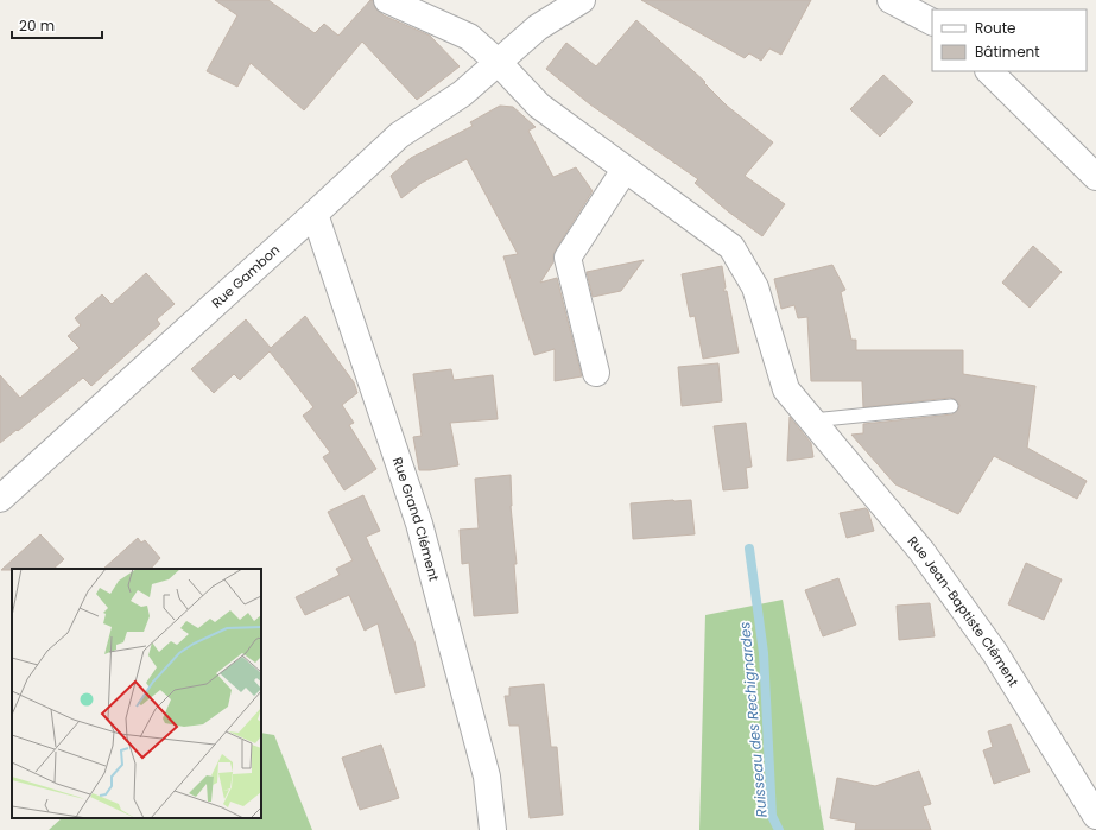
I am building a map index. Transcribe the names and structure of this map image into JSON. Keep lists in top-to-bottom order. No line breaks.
{"streets":{"street":["Rue Gambon","Rue Grand Clément","Rue Jean-Baptiste Clément"]},"crossings":[["Rue Gambon","Rue Grand Clément"],["Rue Gambon","Rue Jean-Baptiste Clément"]],"water":["Ruisseau des Rechignardes"],"legend":["Route","Bâtiment"],"scale_bar":"20 m"}
